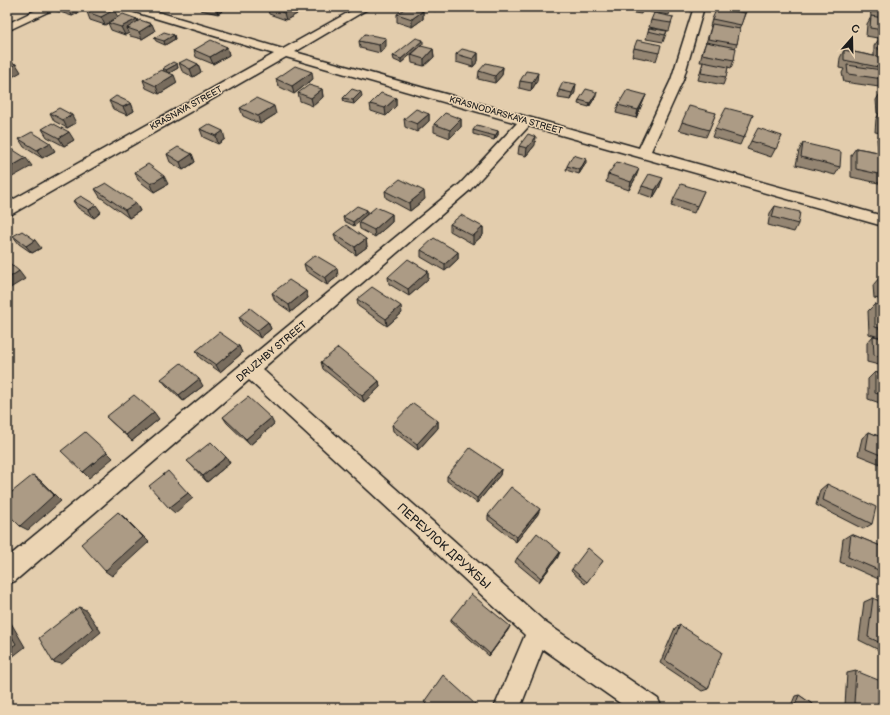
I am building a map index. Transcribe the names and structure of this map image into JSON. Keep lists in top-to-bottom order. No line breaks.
{"streets":{"street":["KRASNAYA STREET","KRASNODARSKAYA STREET","DRUZHBY STREET","ПЕРЕУЛОК ДРУЖБЫ"]},"crossings":[["KRASNAYA STREET","KRASNODARSKAYA STREET"],["KRASNODARSKAYA STREET","DRUZHBY STREET"],["DRUZHBY STREET","ПЕРЕУЛОК ДРУЖБЫ"]],"north":"top"}
